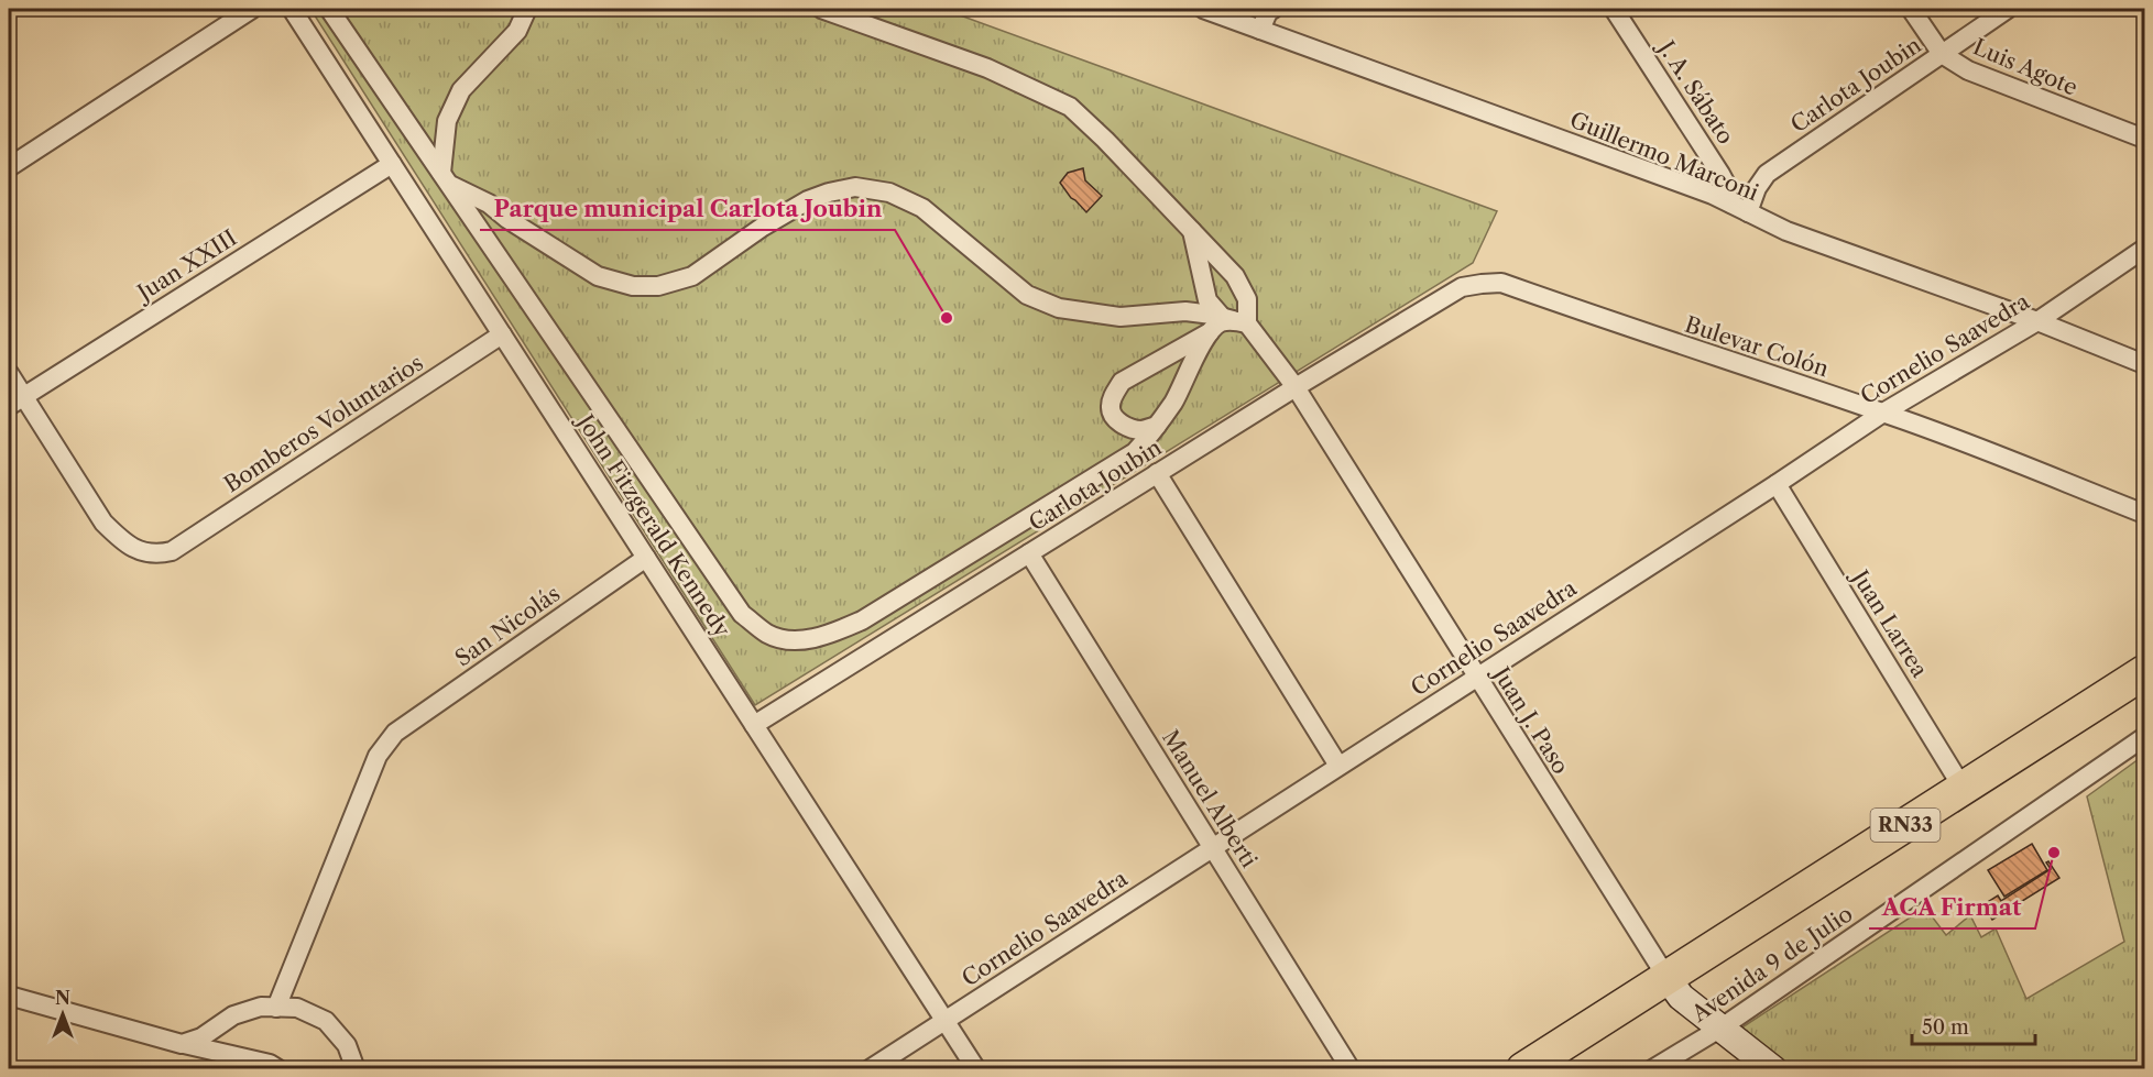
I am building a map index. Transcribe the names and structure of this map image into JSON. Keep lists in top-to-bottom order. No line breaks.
{"streets":{"highway":["RN33"],"street":["Luis Agote","Carlota Joubin","J. A. Sábato","Guillermo Marconi","Juan XXIII","Bulevar Colón","Cornelio Saavedra","Bomberos Voluntarios","John Fitzgerald Kennedy","Juan Larrea","San Nicolás","Juan J. Paso","Manuel Alberti","Avenida 9 de Julio"]},"crossings":[["Luis Agote","Carlota Joubin"],["Carlota Joubin","J. A. Sábato"],["Carlota Joubin","Guillermo Marconi"],["Carlota Joubin","Bulevar Colón"],["Carlota Joubin","John Fitzgerald Kennedy"],["Carlota Joubin","Juan J. Paso"],["Carlota Joubin","Manuel Alberti"],["J. A. Sábato","Guillermo Marconi"],["Guillermo Marconi","Cornelio Saavedra"],["Juan XXIII","Bomberos Voluntarios"],["Juan XXIII","John Fitzgerald Kennedy"],["Bulevar Colón","Cornelio Saavedra"],["Cornelio Saavedra","John Fitzgerald Kennedy"],["Cornelio Saavedra","Juan Larrea"],["Cornelio Saavedra","Juan J. Paso"],["Cornelio Saavedra","Manuel Alberti"],["Bomberos Voluntarios","John Fitzgerald Kennedy"],["John Fitzgerald Kennedy","San Nicolás"],["Juan Larrea","RN33"],["Juan J. Paso","RN33"]],"places":["Parque municipal Carlota Joubin","ACA Firmat"],"scale_bar":"50 m","north":"top"}
